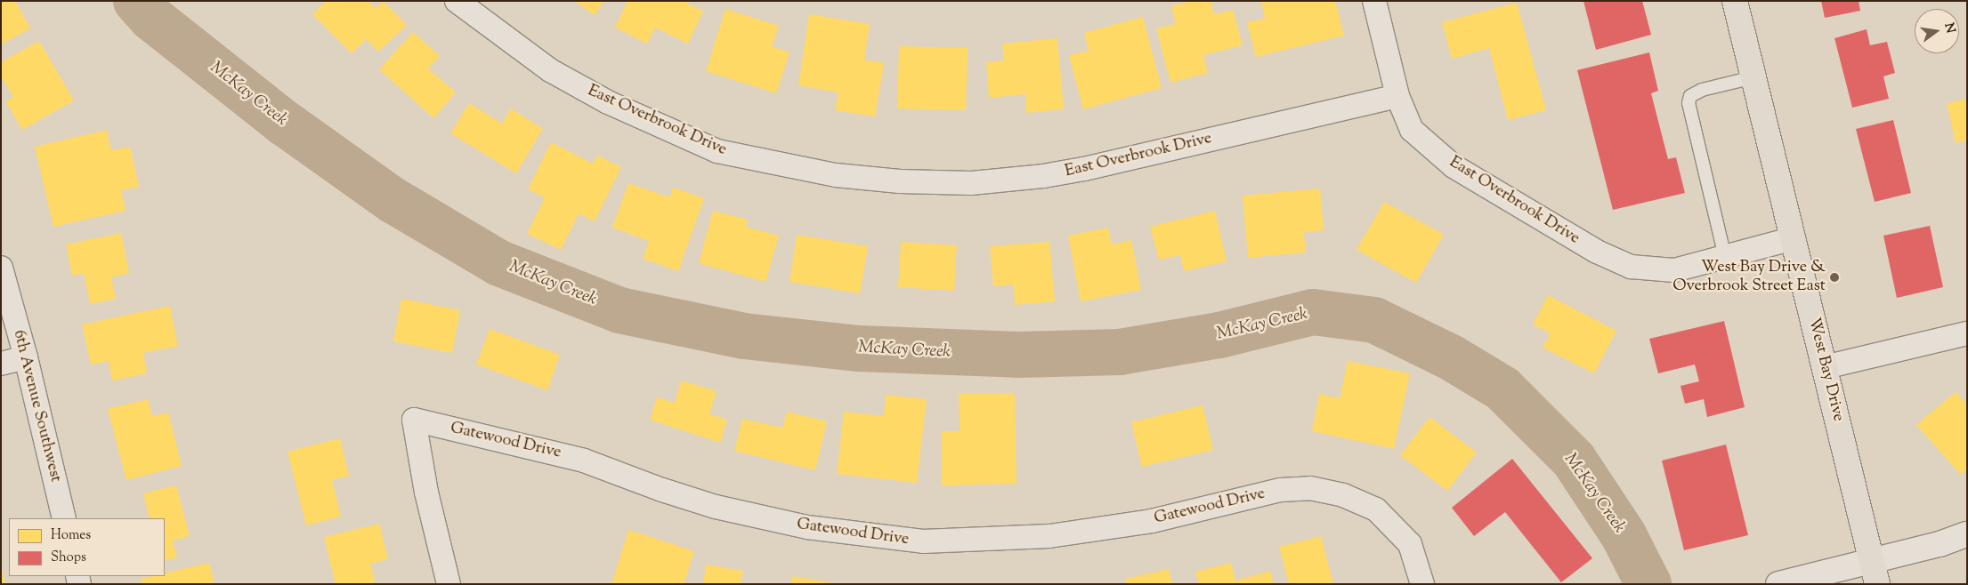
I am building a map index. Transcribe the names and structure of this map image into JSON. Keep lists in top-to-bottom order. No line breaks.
{"streets":{"main road":["West Bay Drive"],"street":["East Overbrook Drive","6th Avenue Southwest","Gatewood Drive"]},"crossings":[["East Overbrook Drive","West Bay Drive"]],"water":["McKay Creek"],"places":["West Bay Drive & Overbrook Street East"],"legend":["Homes","Shops"],"north":"right"}
